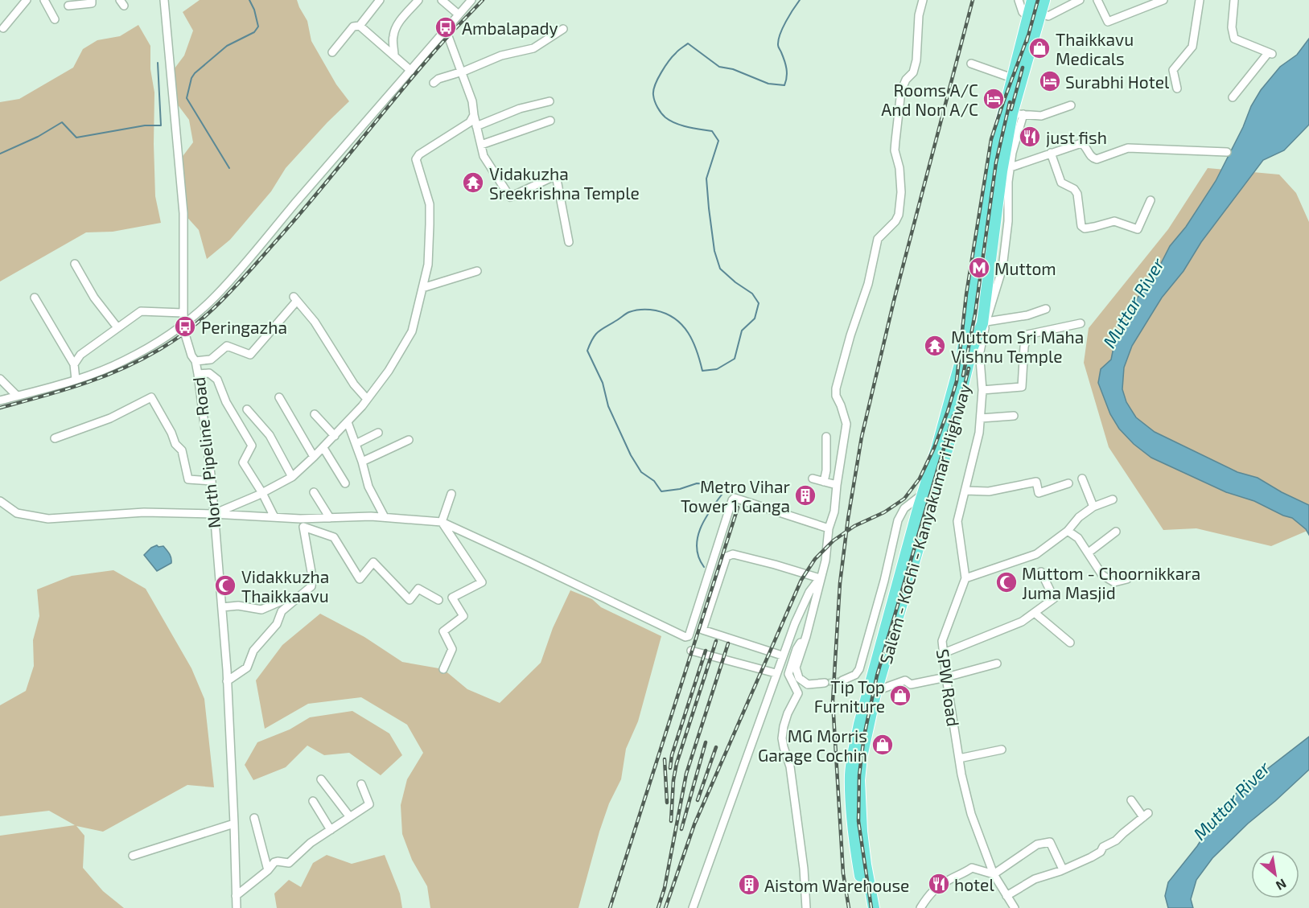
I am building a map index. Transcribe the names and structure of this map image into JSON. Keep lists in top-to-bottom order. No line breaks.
{"streets":{"highway":["Salem - Kochi - Kanyakumari Highway"],"street":["North Pipeline Road","SPW Road"]},"crossings":[["Salem - Kochi - Kanyakumari Highway","SPW Road"]],"water":["Muttar River"],"places":{"bus stop":["Ambalapady","Peringazha"],"shop":["Thaikkavu Medicals","Tip Top Furniture","MG Morris Garage Cochin"],"hotel":["Surabhi Hotel","Rooms A/C And Non A/C"],"restaurant":["just fish","hotel"],"temple":["Vidakuzha Sreekrishna Temple","Muttom Sri Maha Vishnu Temple"],"metro station":["Muttom"],"building":["Metro Vihar Tower 1 Ganga","Aistom Warehouse"],"mosque":["Muttom - Choornikkara Juma Masjid","Vidakkuzha Thaikkaavu"]},"north":"bottom right"}
